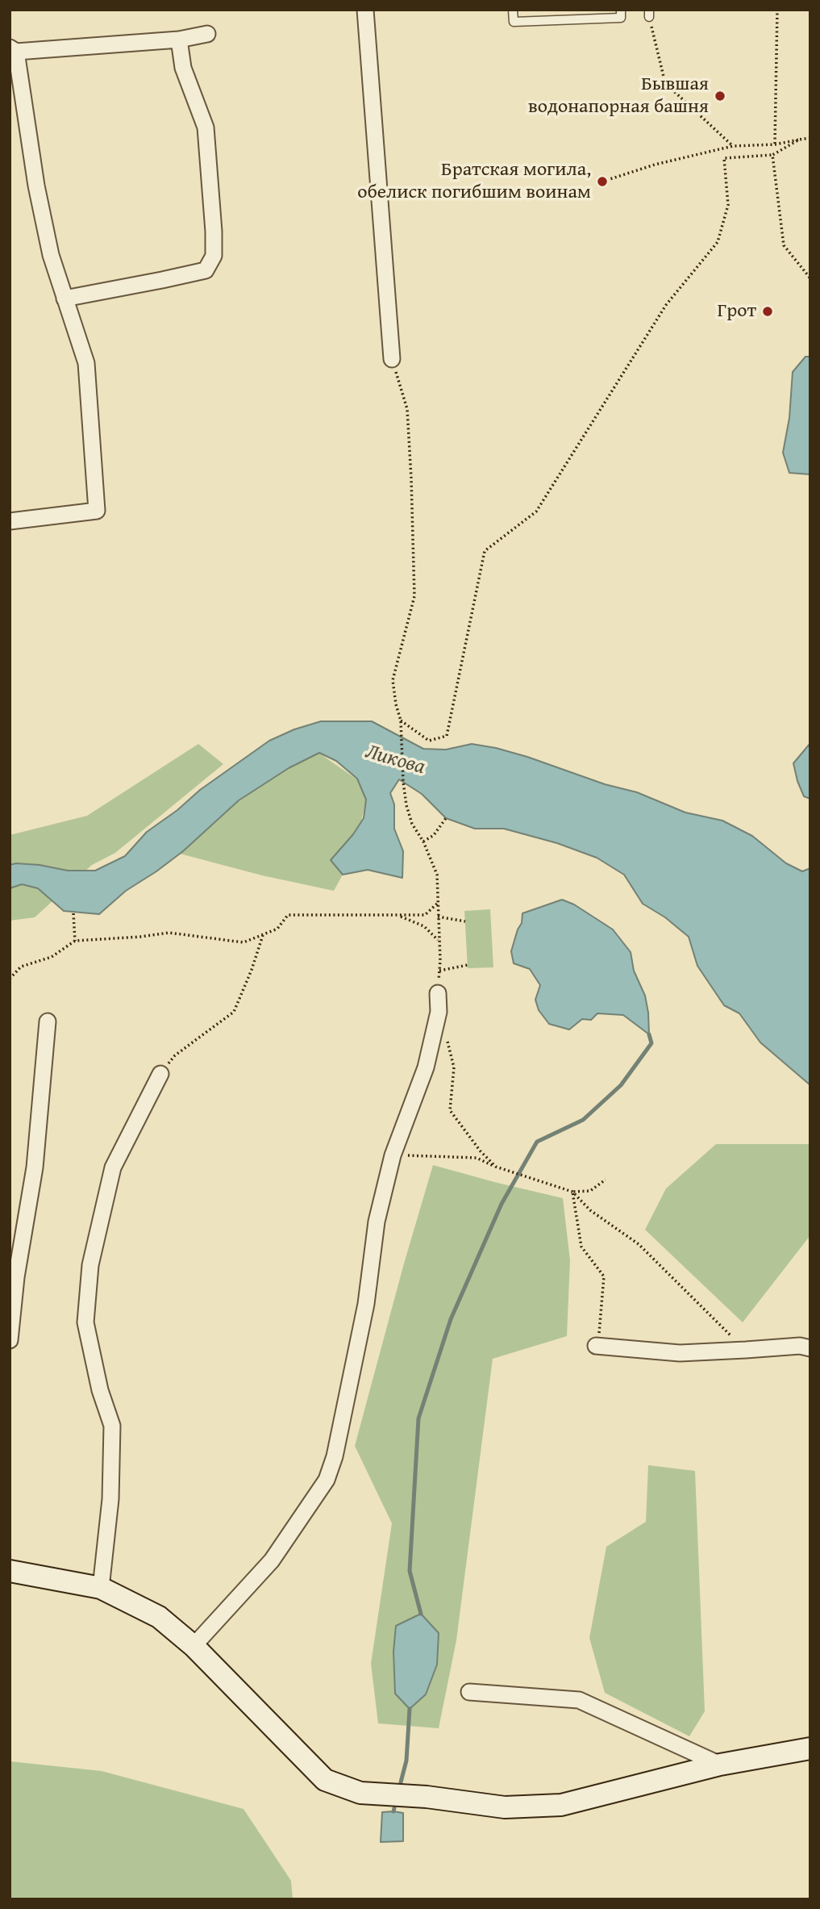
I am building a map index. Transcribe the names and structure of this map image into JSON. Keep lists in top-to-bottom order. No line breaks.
{"water":["Ликова"],"places":["Бывшая водонапорная башня","Братская могила, обелиск погибшим воинам","Грот"]}
